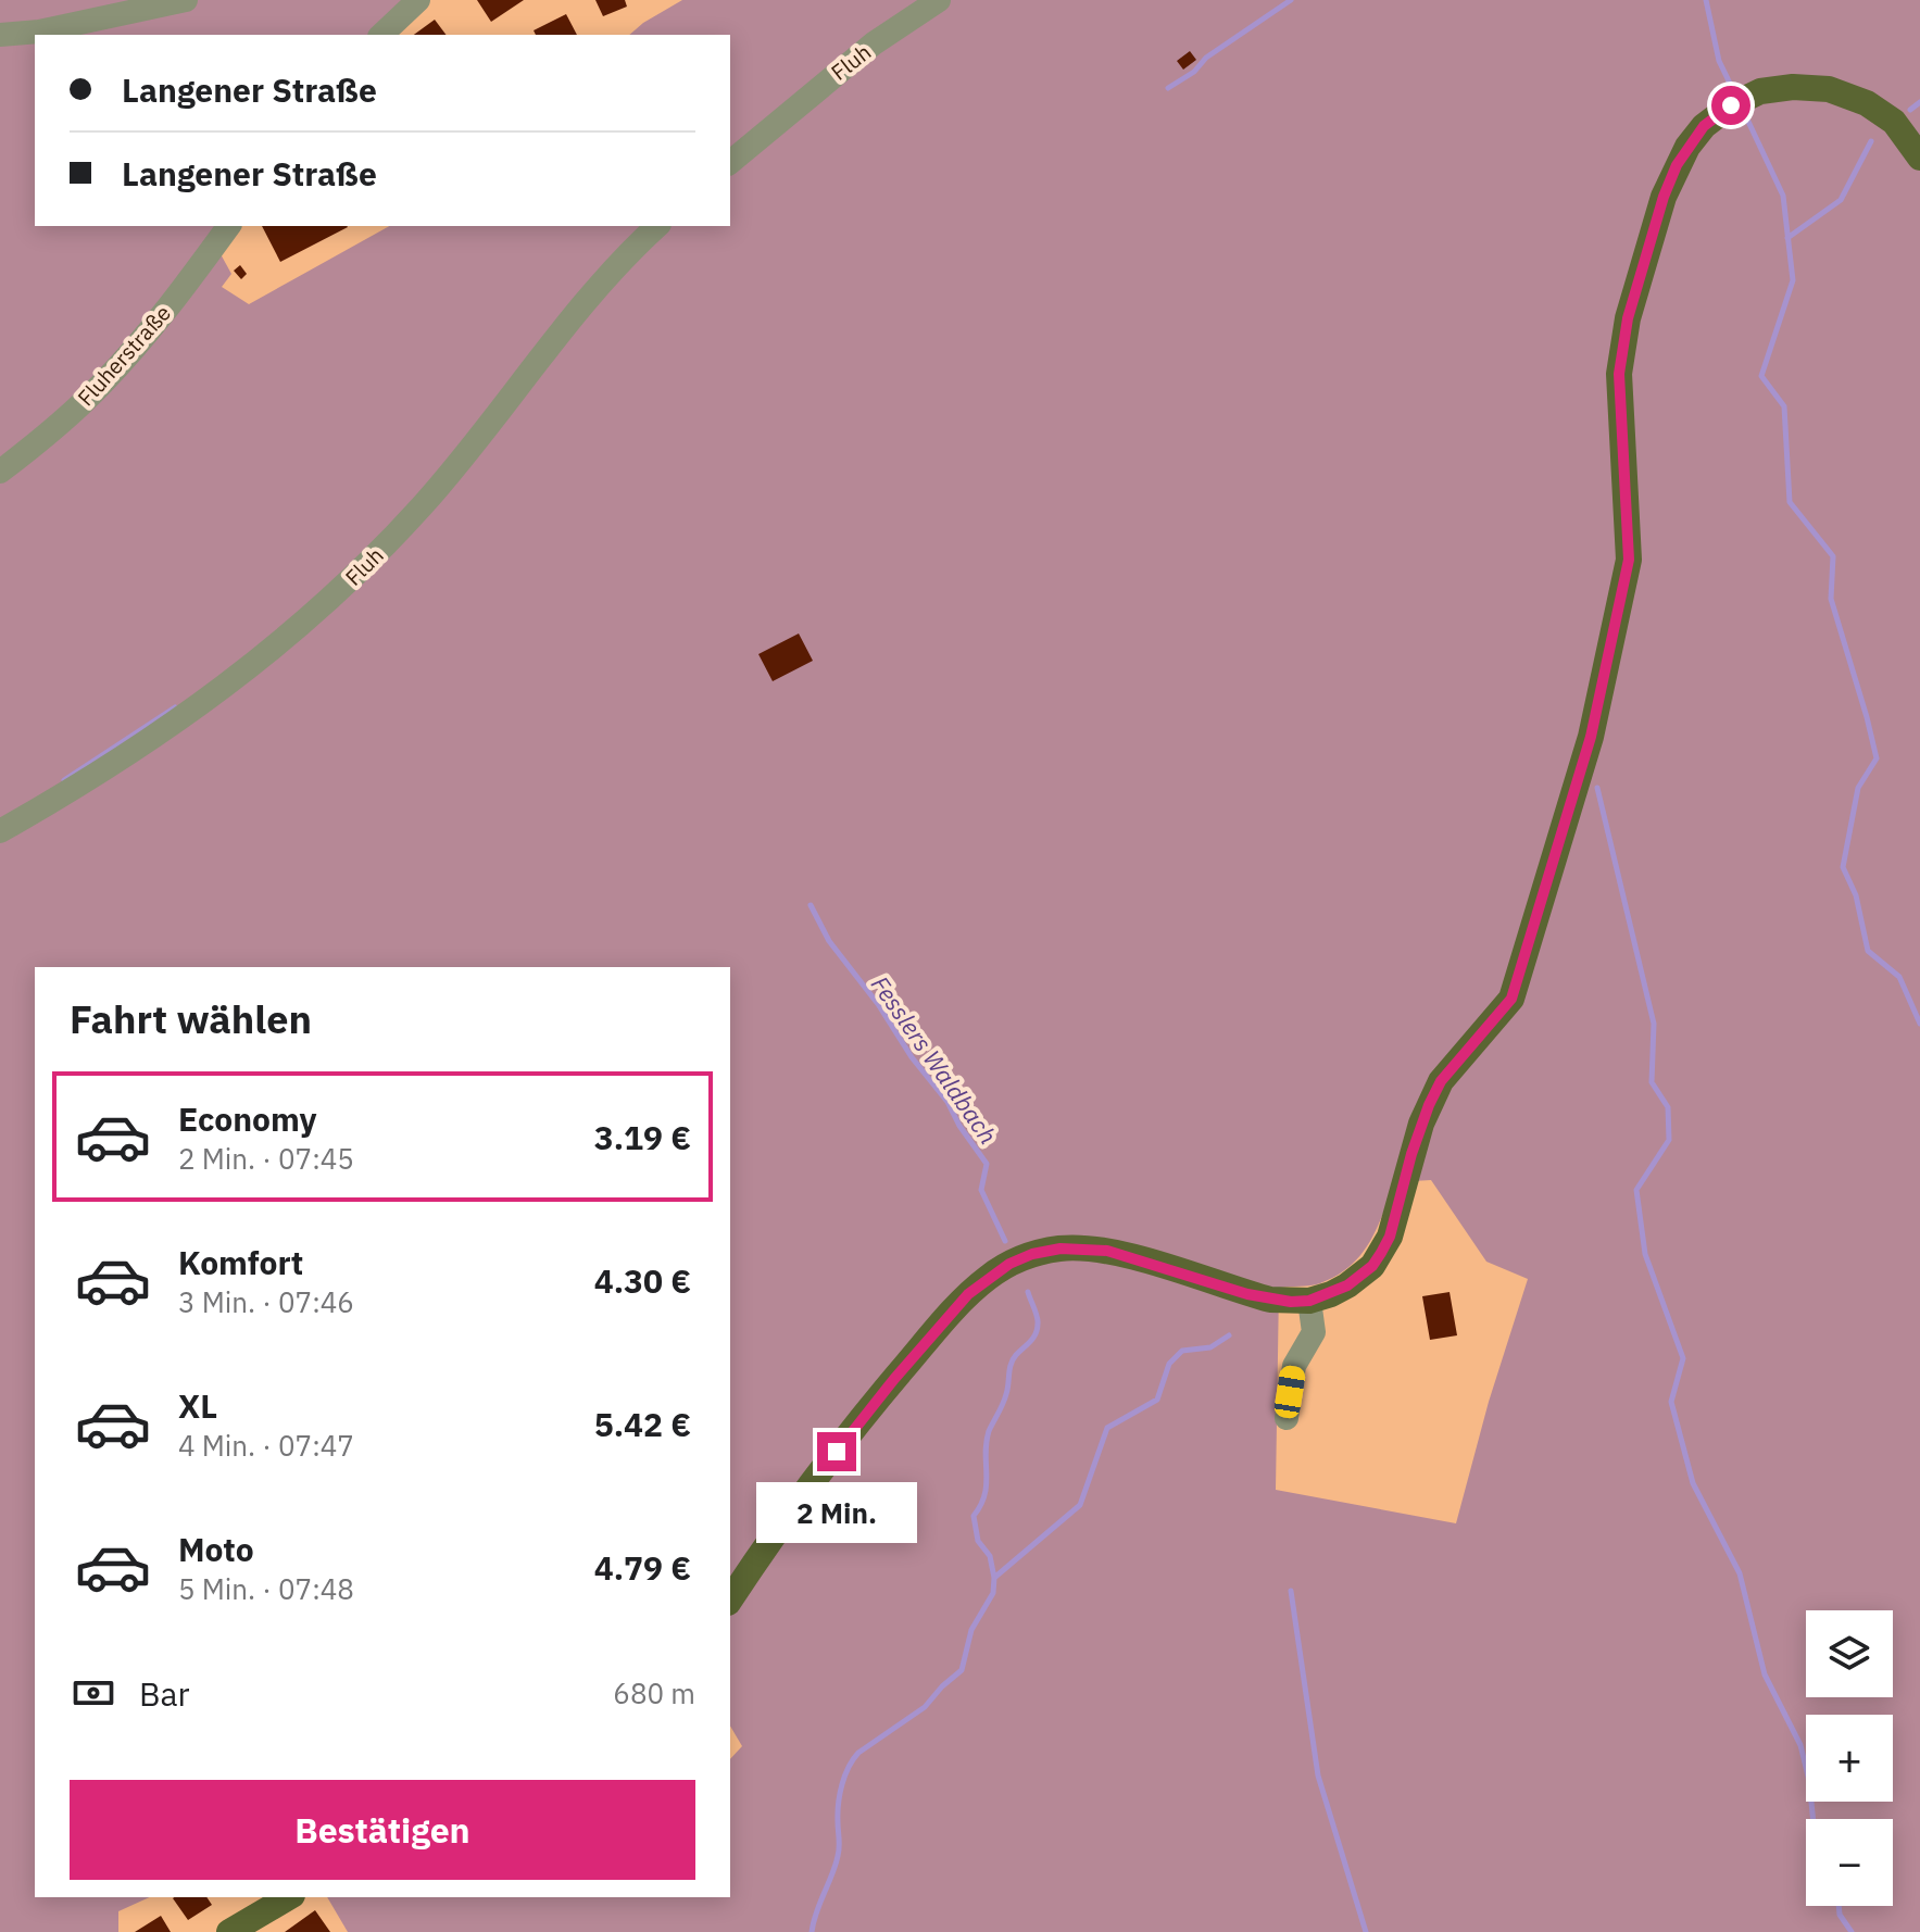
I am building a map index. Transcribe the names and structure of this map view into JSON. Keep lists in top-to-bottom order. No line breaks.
{"streets":{"street":["Fluh","Fluherstraße"]},"water":["Fesslers Waldbach"],"page":{"banner":["Langener Straße","Langener Straße"],"heading":"Fahrt wählen","list":[{"name":"Economy","note":"2 Min. · 07:45","value":"3.19 €"},{"name":"Komfort","note":"3 Min. · 07:46","value":"4.30 €"},{"name":"XL","note":"4 Min. · 07:47","value":"5.42 €"},{"name":"Moto","note":"5 Min. · 07:48","value":"4.79 €"}],"bubble":"2 Min.","map_buttons":["+","−"],"pay":["Bar","680 m"],"buttons":"Bestätigen"}}
